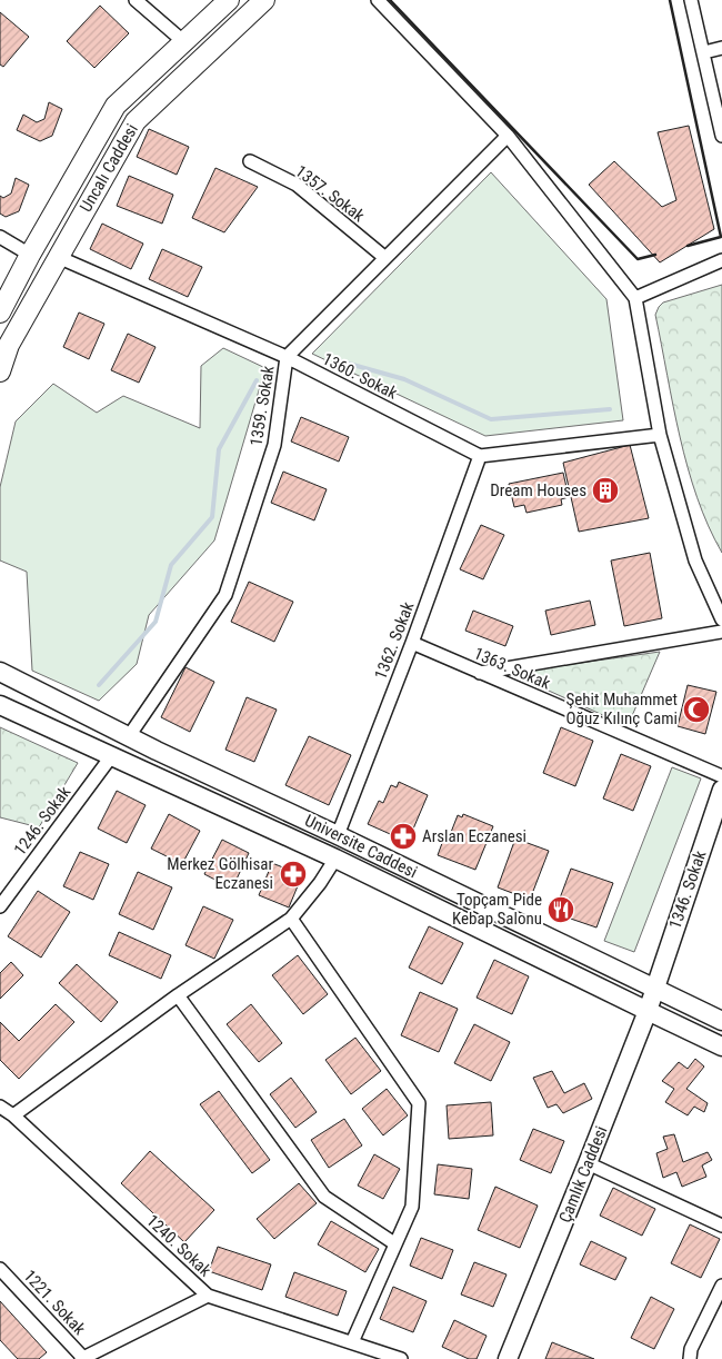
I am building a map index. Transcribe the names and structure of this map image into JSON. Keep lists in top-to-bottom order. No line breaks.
{"streets":{"main road":["Uncalı Caddesi"],"street":["1357. Sokak","1360. Sokak","1359. Sokak","1362. Sokak","1363. Sokak","1246. Sokak","Universite Caddesi","1346. Sokak","Çamlık Caddesi","1240. Sokak","1221. Sokak"]},"crossings":[["Uncalı Caddesi","1360. Sokak"],["1357. Sokak","1359. Sokak"],["1360. Sokak","1359. Sokak"],["1360. Sokak","1362. Sokak"],["1359. Sokak","Universite Caddesi"],["1362. Sokak","1363. Sokak"],["1362. Sokak","Universite Caddesi"],["1246. Sokak","Universite Caddesi"],["Universite Caddesi","1346. Sokak"],["Universite Caddesi","Çamlık Caddesi"],["1346. Sokak","Çamlık Caddesi"]],"places":{"building":["Dream Houses"],"mosque":["Şehit Muhammet Oğuz Kılınç Cami"],"pharmacy":["Arslan Eczanesi","Merkez Gölhisar Eczanesi"],"restaurant":["Topçam Pide Kebap Salonu"]}}
